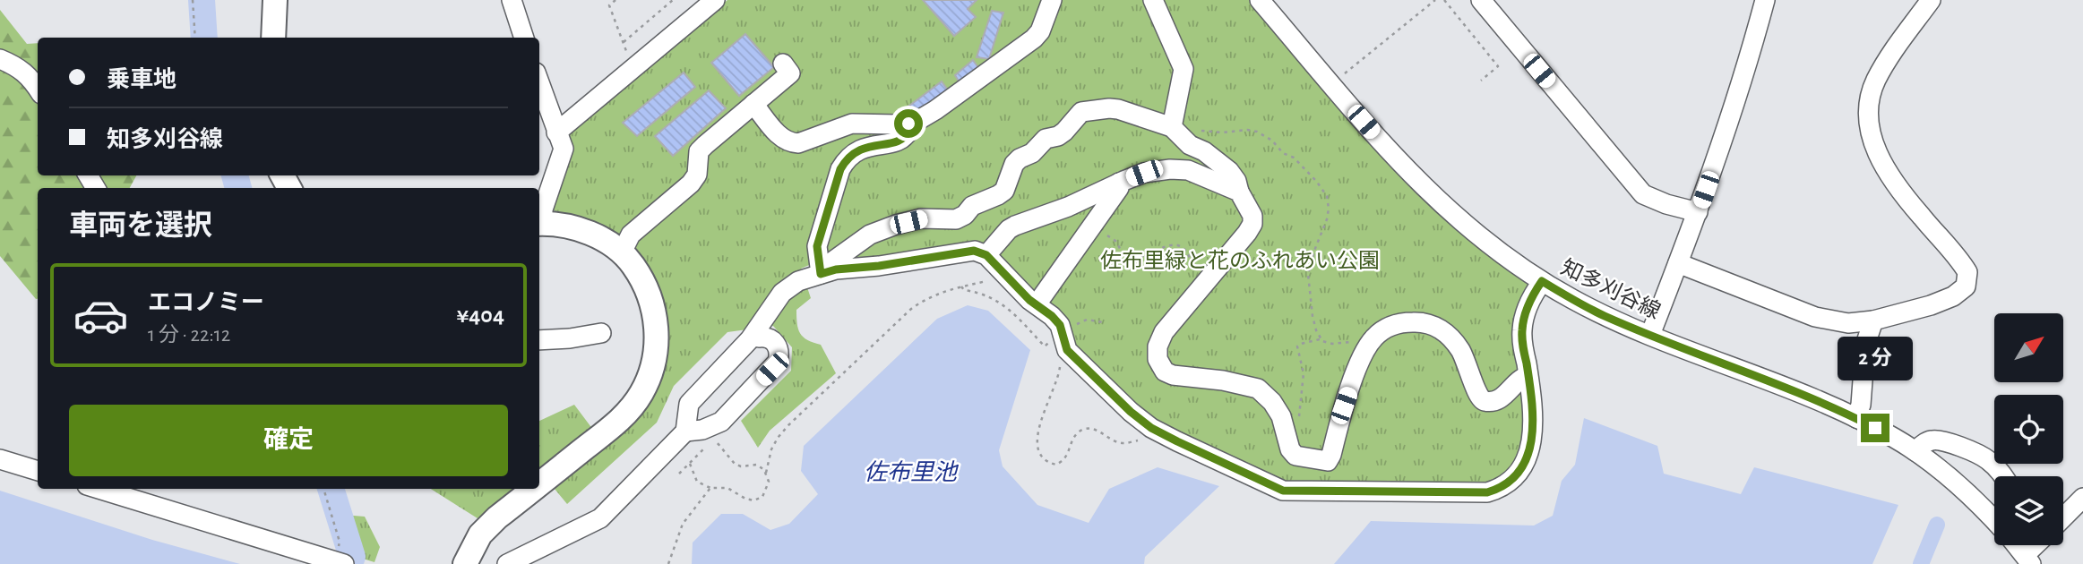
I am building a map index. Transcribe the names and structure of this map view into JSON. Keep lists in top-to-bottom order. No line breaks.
{"streets":{"street":["知多刈谷線"]},"water":["佐布里池"],"parks":["佐布里緑と花のふれあい公園"],"north":"top right","page":{"banner":["乗車地","知多刈谷線"],"heading":"車両を選択","list":[{"name":"エコノミー","note":"1 分 · 22:12","value":"¥404"}],"bubble":"2 分","buttons":"確定"}}
